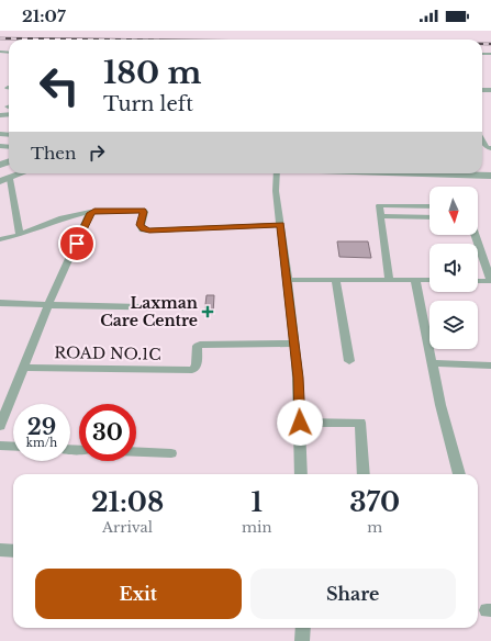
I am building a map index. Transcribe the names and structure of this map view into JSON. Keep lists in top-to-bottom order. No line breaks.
{"streets":{"street":["ROAD NO.1C"]},"places":{"health":["Laxman Care Centre"]},"north":"bottom","page":{"status":"21:07","turn":["180 m","Turn left"],"then":"Then","speed":"29 km/h","limit":"30","eta":["21:08","Arrival","1","min","370","m"],"buttons":["Exit","Share"]}}
